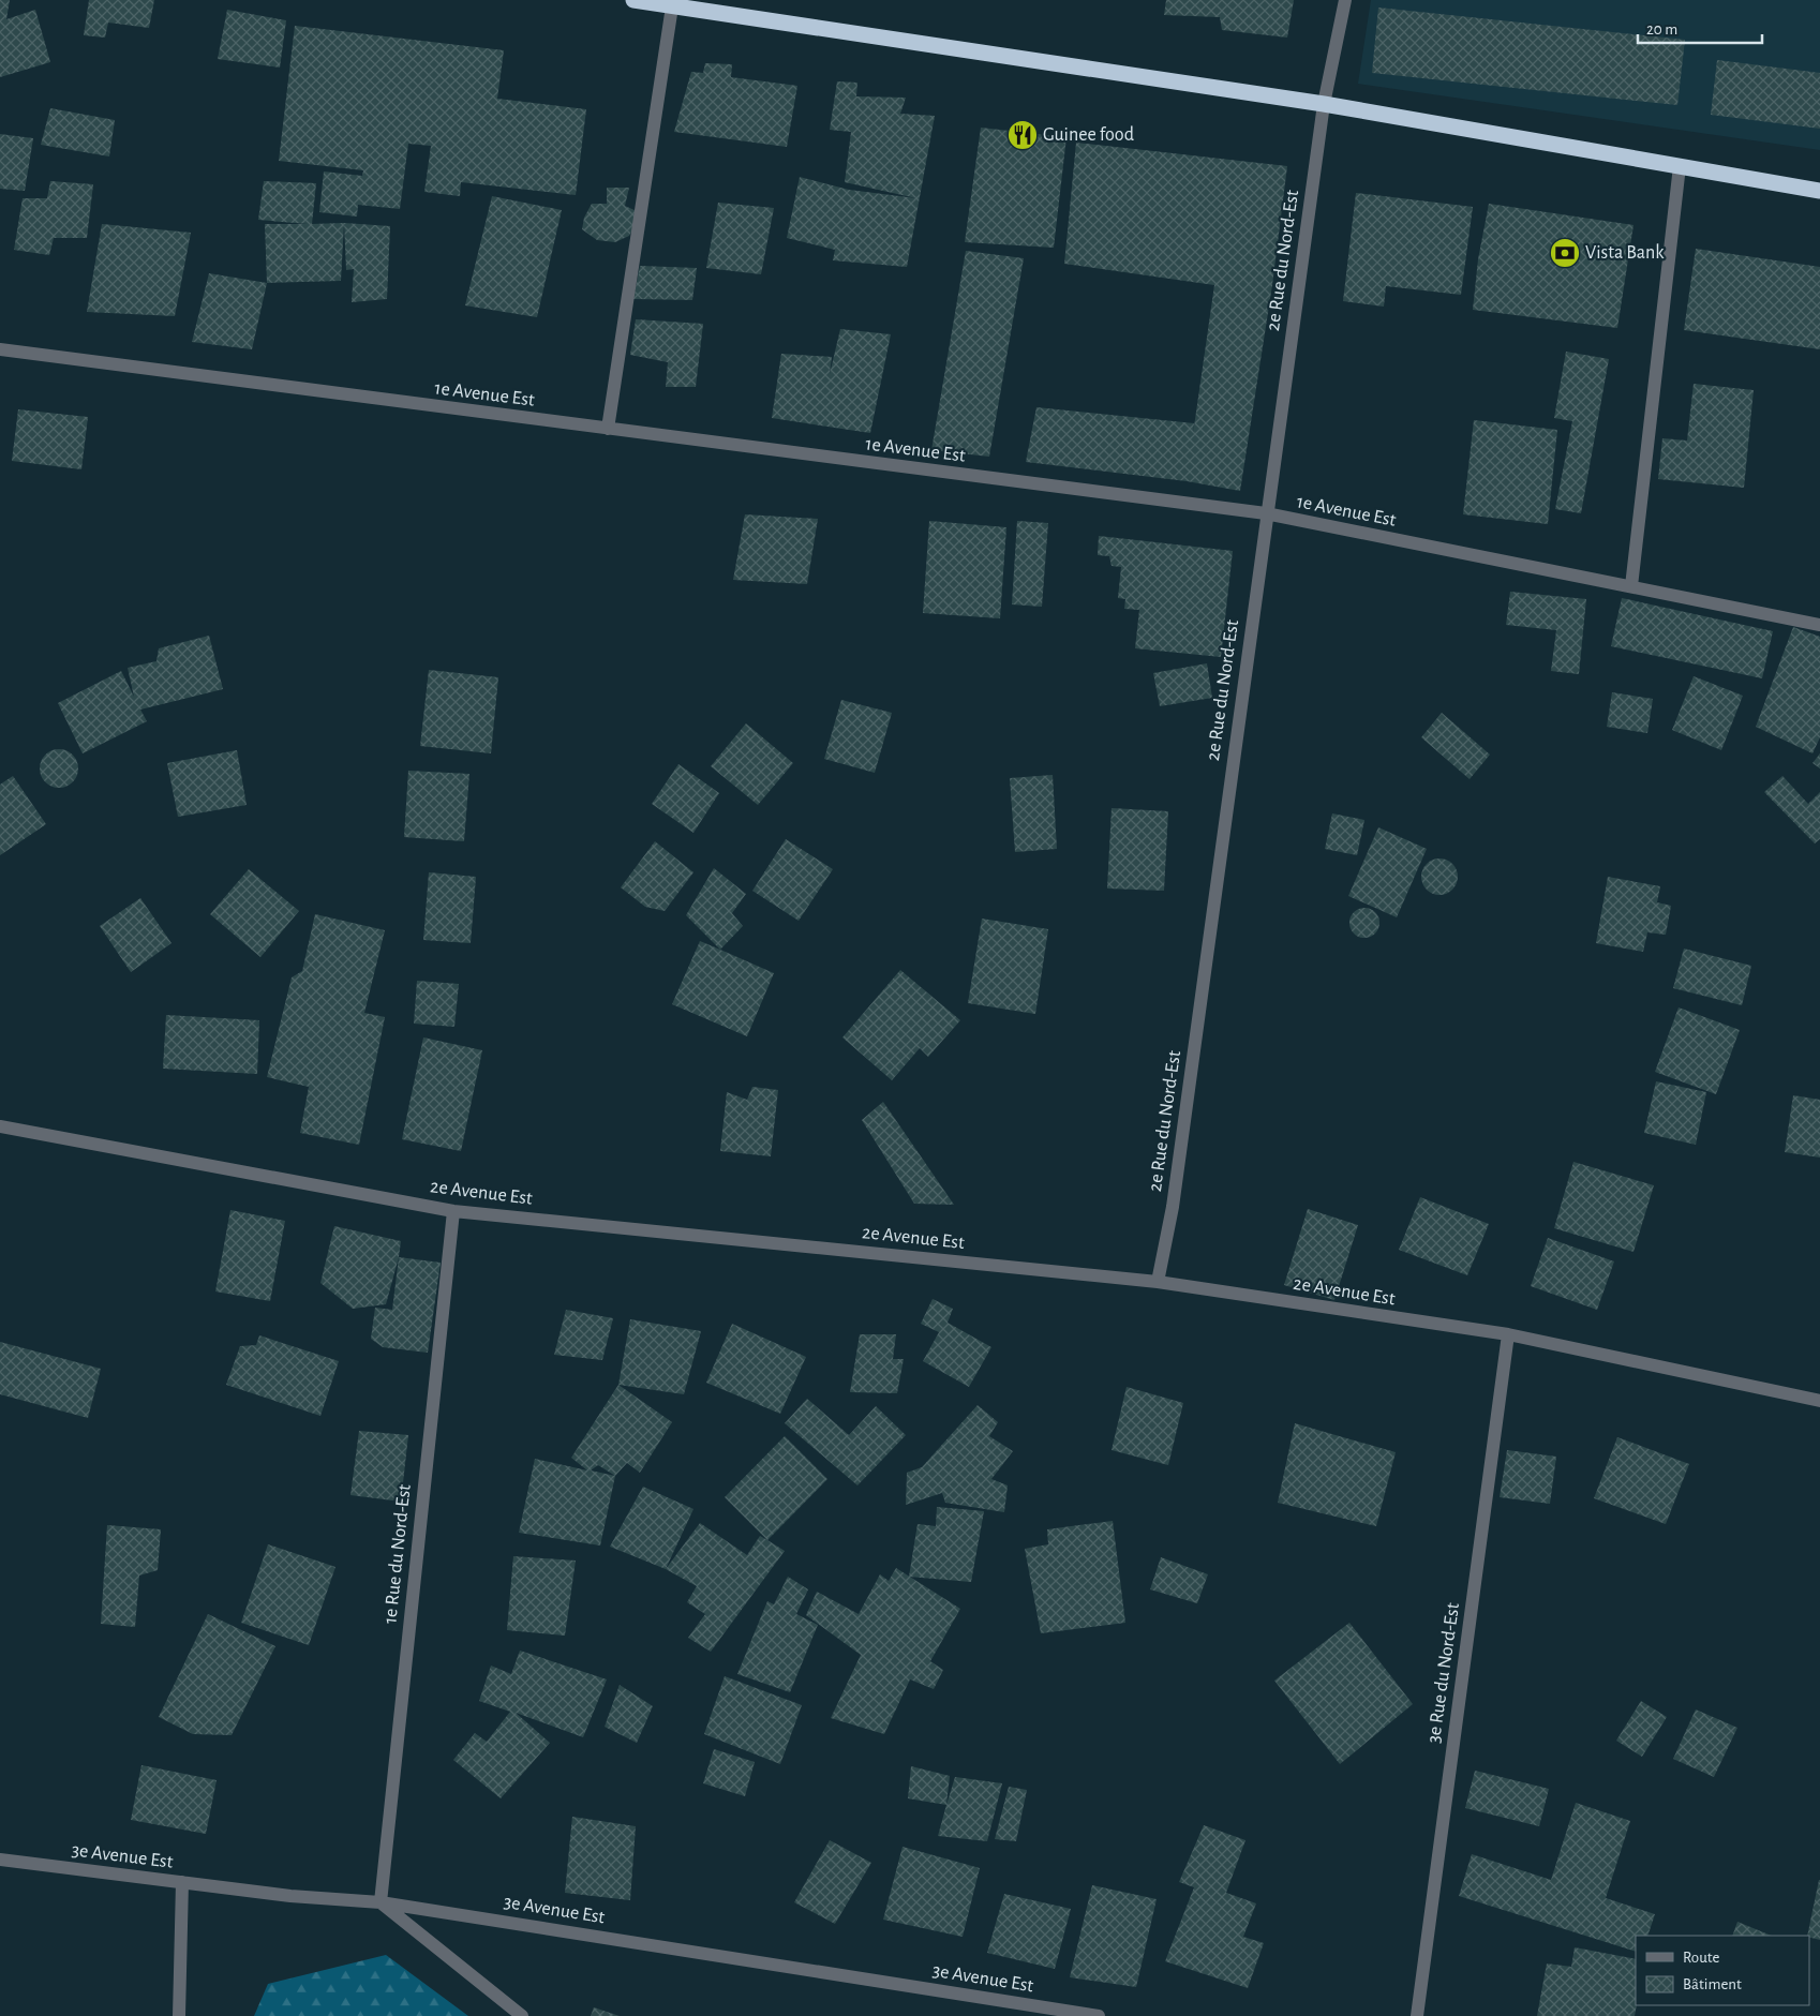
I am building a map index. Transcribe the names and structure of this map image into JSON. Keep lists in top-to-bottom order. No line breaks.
{"streets":{"street":["2e Rue du Nord-Est","1e Avenue Est","2e Avenue Est","1e Rue du Nord-Est","3e Rue du Nord-Est","3e Avenue Est"]},"crossings":[["2e Rue du Nord-Est","1e Avenue Est"],["2e Rue du Nord-Est","2e Avenue Est"],["2e Avenue Est","1e Rue du Nord-Est"],["2e Avenue Est","3e Rue du Nord-Est"],["1e Rue du Nord-Est","3e Avenue Est"]],"places":{"restaurant":["Guinee food"],"bank":["Vista Bank"]},"legend":["Route","Bâtiment"],"scale_bar":"20 m"}
